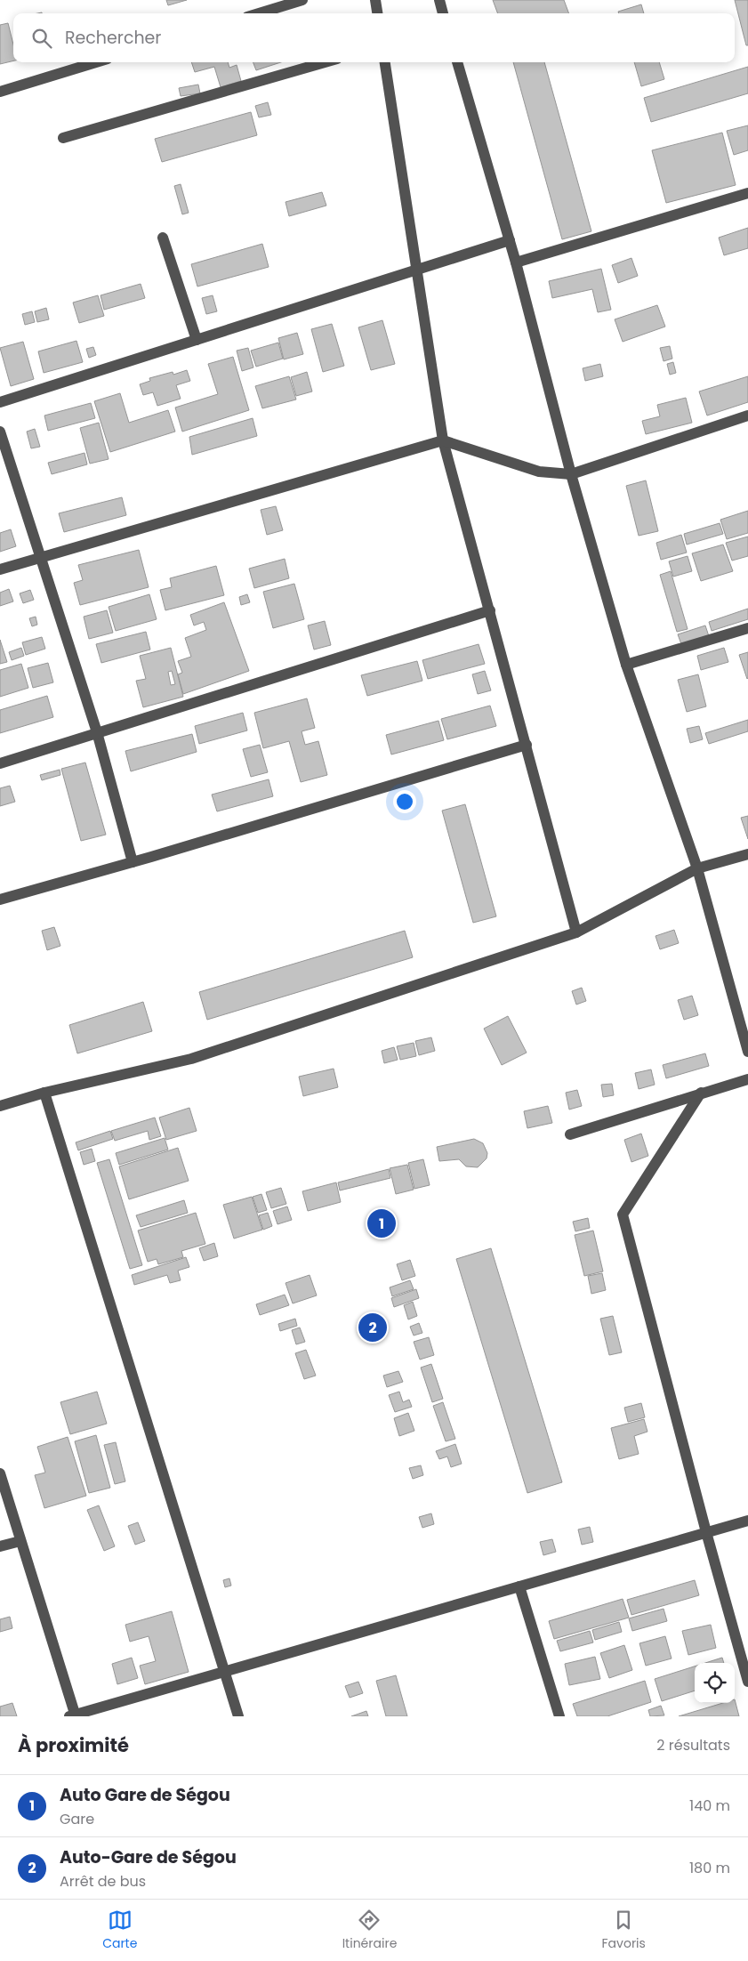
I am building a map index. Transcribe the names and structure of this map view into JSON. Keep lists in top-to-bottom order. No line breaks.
{"page":{"search":"Rechercher","pins":["1","2"],"heading":["À proximité","2 résultats"],"list":[{"mark":"1","name":"Auto Gare de Ségou","note":"Gare","value":"140 m"},{"mark":"2","name":"Auto-Gare de Ségou","note":"Arrêt de bus","value":"180 m"}],"nav":["Carte","Itinéraire","Favoris"]}}
